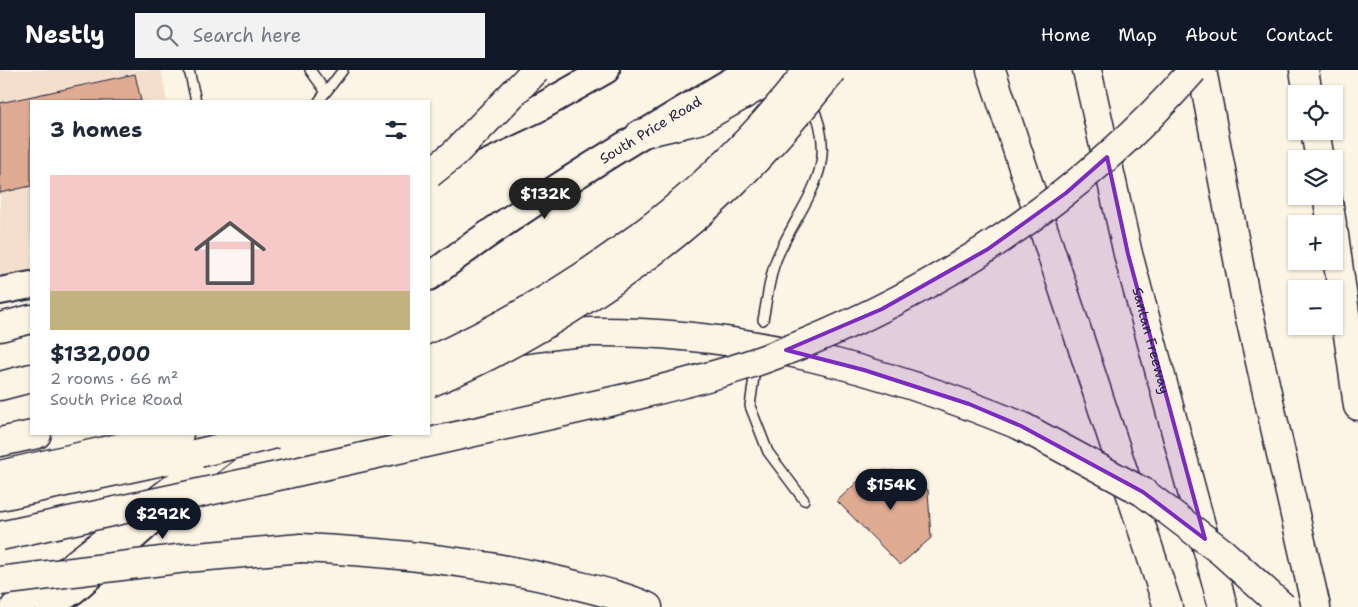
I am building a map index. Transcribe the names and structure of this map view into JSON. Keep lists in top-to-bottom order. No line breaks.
{"streets":{"highway":["Santan Freeway"],"main road":["South Price Road"]},"page":{"header":"Nestly","search":"Search here","nav":["Home","Map","About","Contact"],"map_buttons":["+","−"],"heading":"3 homes","list":[{"name":"$132,000","note":"2 rooms · 66 m² · South Price Road"}],"price":["$132K","$154K","$292K"]}}
